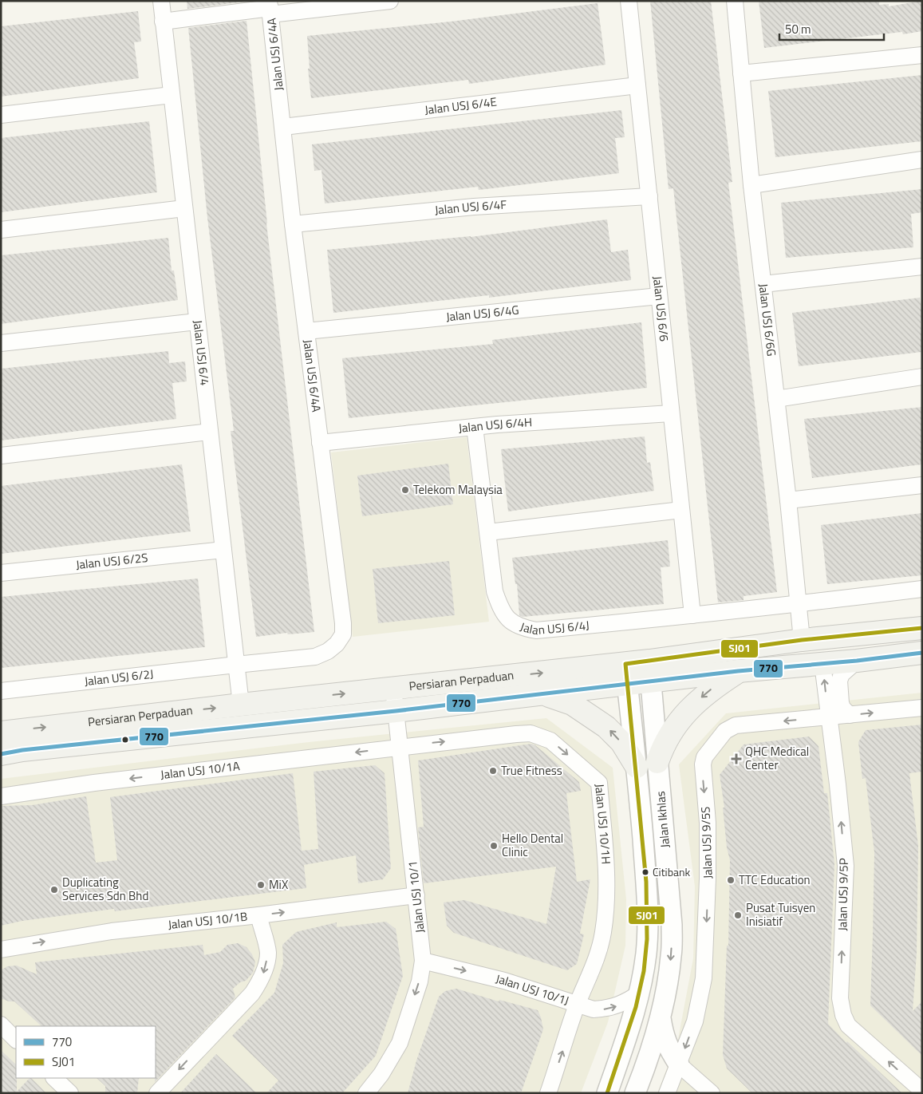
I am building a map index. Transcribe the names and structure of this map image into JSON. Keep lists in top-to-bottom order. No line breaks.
{"streets":{"main road":["Persiaran Perpaduan"],"street":["Jalan USJ 6/4A","Jalan USJ 6/4E","Jalan USJ 6/4F","Jalan USJ 6/6","Jalan USJ 6/4G","Jalan USJ 6/6G","Jalan USJ 6/4","Jalan USJ 6/4H","Jalan USJ 6/2S","Jalan USJ 6/4J","Jalan USJ 6/2J","Jalan USJ 10/1A","Jalan Ikhlas","Jalan USJ 10/1H","Jalan USJ 9/5S","Jalan USJ 9/5P","Jalan USJ 10/1","Jalan USJ 10/1B","Jalan USJ 10/1J"]},"crossings":[["Jalan USJ 6/4A","Jalan USJ 6/4E"],["Jalan USJ 6/4A","Jalan USJ 6/4F"],["Jalan USJ 6/4A","Jalan USJ 6/4G"],["Jalan USJ 6/4A","Jalan USJ 6/4"],["Jalan USJ 6/4A","Jalan USJ 6/4H"],["Jalan USJ 6/4A","Jalan USJ 6/2J"],["Jalan USJ 6/4E","Jalan USJ 6/6"],["Jalan USJ 6/4F","Jalan USJ 6/6"],["Jalan USJ 6/6","Jalan USJ 6/4G"],["Jalan USJ 6/6","Jalan USJ 6/4H"],["Jalan USJ 6/6","Jalan USJ 6/4J"],["Jalan USJ 6/6G","Jalan USJ 6/4J"],["Jalan USJ 6/6G","Persiaran Perpaduan"],["Jalan USJ 6/4","Jalan USJ 6/2S"],["Jalan USJ 6/4","Jalan USJ 6/2J"],["Jalan USJ 6/4","Persiaran Perpaduan"],["Jalan USJ 6/4H","Jalan USJ 6/4J"],["Persiaran Perpaduan","Jalan Ikhlas"],["Persiaran Perpaduan","Jalan USJ 9/5P"],["Persiaran Perpaduan","Jalan USJ 10/1"],["Jalan USJ 10/1A","Jalan USJ 10/1H"],["Jalan USJ 10/1A","Jalan USJ 10/1"],["Jalan Ikhlas","Jalan USJ 10/1J"],["Jalan USJ 10/1H","Jalan USJ 10/1"],["Jalan USJ 10/1H","Jalan USJ 10/1J"],["Jalan USJ 9/5S","Jalan USJ 9/5P"],["Jalan USJ 10/1","Jalan USJ 10/1B"],["Jalan USJ 10/1","Jalan USJ 10/1J"]],"one_way":["Jalan USJ 10/1A","Jalan USJ 9/5P","Jalan USJ 10/1B","Jalan USJ 10/1J"],"places":{"other":["Telekom Malaysia","True Fitness","Hello Dental Clinic","Citibank","TTC Education","MiX","Duplicating Services Sdn Bhd","Pusat Tuisyen Inisiatif"],"health":["QHC Medical Center"]},"lines":["transit line SJ01","transit line 770"],"legend":["770","SJ01"],"scale_bar":"50 m"}
